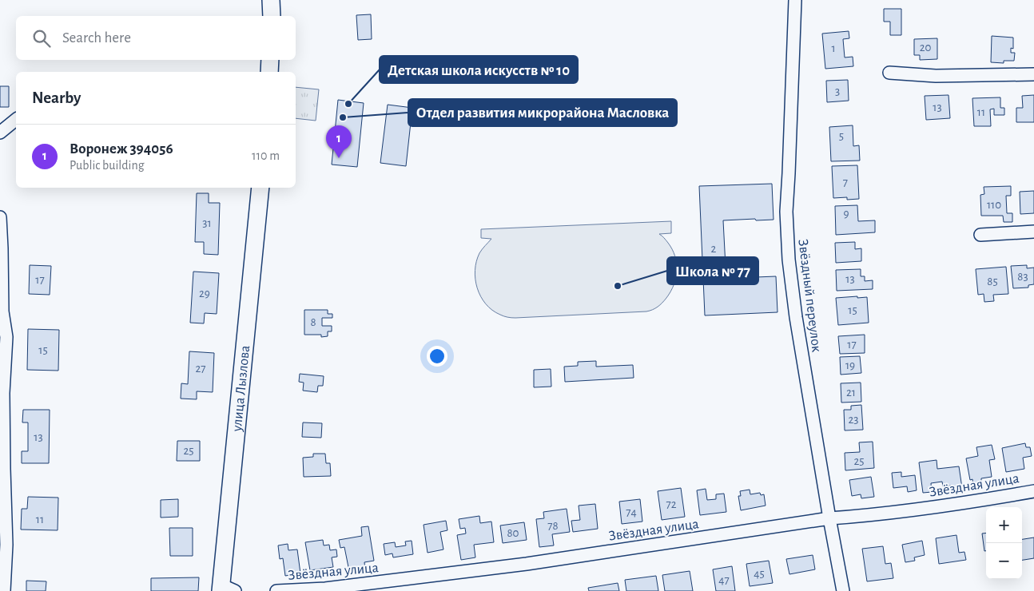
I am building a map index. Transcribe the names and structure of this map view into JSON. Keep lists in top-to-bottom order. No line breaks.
{"streets":{"main road":["улица Лызлова"],"street":["Звёздный переулок","Звёздная улица"]},"crossings":[["Звёздный переулок","Звёздная улица"]],"places":["Детская школа искусств № 10","Отдел развития микрорайона Масловка","Школа № 77"],"house_numbers":["20","1","3","13","11","5","7","110","9","31","2","83","13","17","85","29","15","8","17","15","19","27","21","23","13","25","25","72","74","11","78","80","45","47"],"page":{"search":"Search here","heading":"Nearby","list":[{"mark":"1","name":"Воронеж 394056","note":"Public building","value":"110 m"}],"pins":"1","map_buttons":["+","−"]}}
